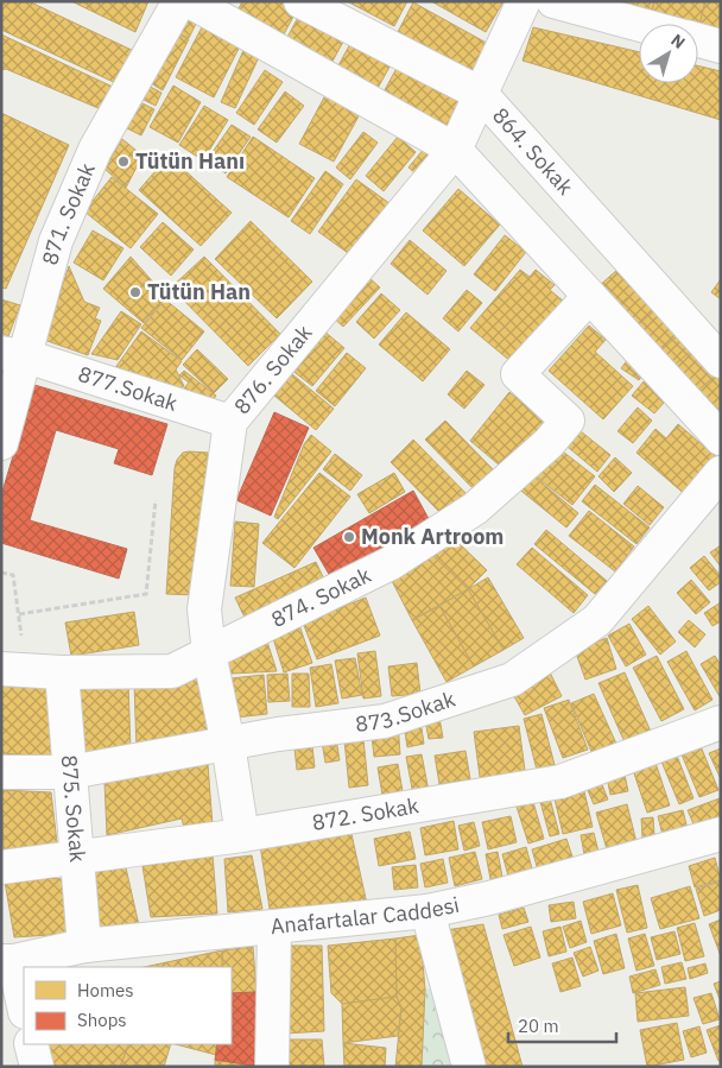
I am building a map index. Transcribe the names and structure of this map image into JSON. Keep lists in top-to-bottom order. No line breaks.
{"streets":{"street":["864. Sokak","871. Sokak","876. Sokak","877.Sokak","874. Sokak","873.Sokak","875. Sokak","872. Sokak","Anafartalar Caddesi"]},"crossings":[["864. Sokak","876. Sokak"],["871. Sokak","877.Sokak"],["876. Sokak","877.Sokak"],["876. Sokak","874. Sokak"],["876. Sokak","873.Sokak"],["876. Sokak","872. Sokak"],["874. Sokak","875. Sokak"],["873.Sokak","875. Sokak"],["875. Sokak","872. Sokak"],["875. Sokak","Anafartalar Caddesi"]],"places":["Tütün Hanı","Tütün Han","Monk Artroom"],"legend":["Homes","Shops"],"scale_bar":"20 m","north":"top right"}
